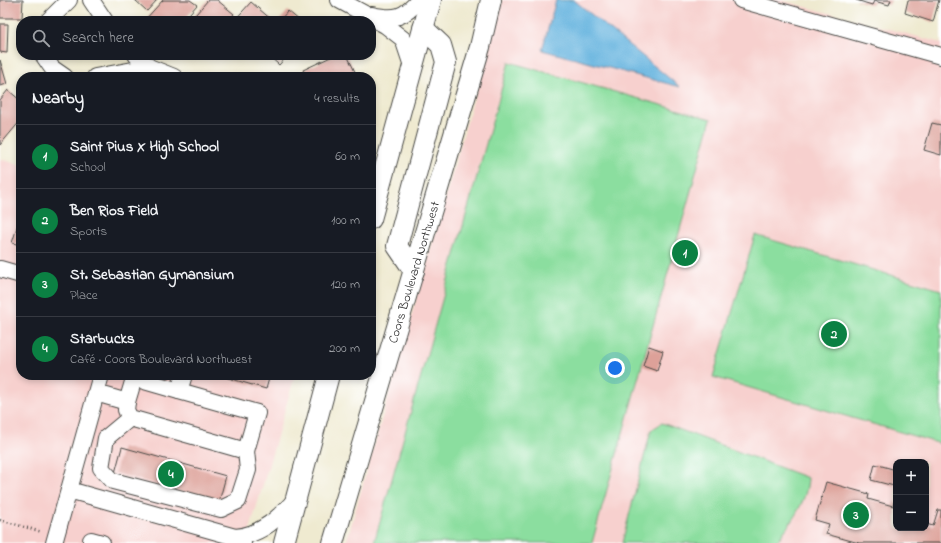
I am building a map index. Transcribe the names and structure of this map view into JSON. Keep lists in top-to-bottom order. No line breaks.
{"streets":{"main road":["Coors Boulevard Northwest"]},"page":{"search":"Search here","heading":["Nearby","4 results"],"list":[{"mark":"1","name":"Saint Pius X High School","note":"School","value":"60 m"},{"mark":"2","name":"Ben Rios Field","note":"Sports","value":"100 m"},{"mark":"3","name":"St. Sebastian Gymansium","note":"Place","value":"120 m"},{"mark":"4","name":"Starbucks","note":"Café · Coors Boulevard Northwest","value":"200 m"}],"pins":["1","2","4","3"],"map_buttons":["+","−"]}}
